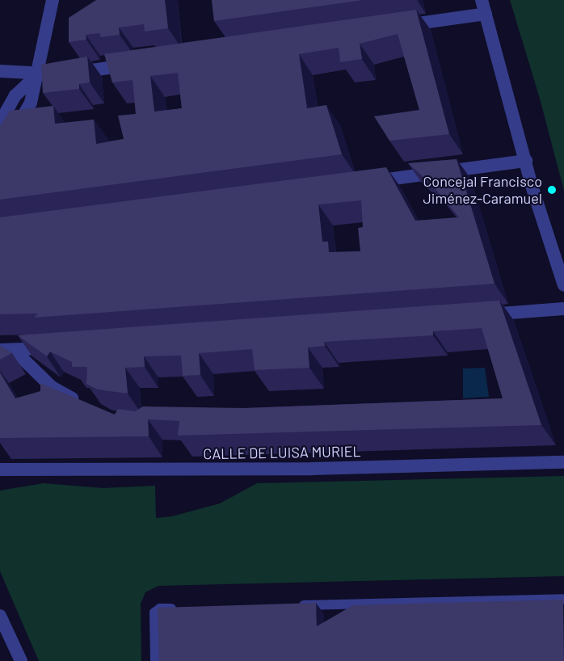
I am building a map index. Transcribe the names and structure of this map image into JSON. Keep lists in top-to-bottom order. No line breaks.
{"streets":{"street":["CALLE DE LUISA MURIEL"]},"places":["Concejal Francisco Jiménez-Caramuel"]}
